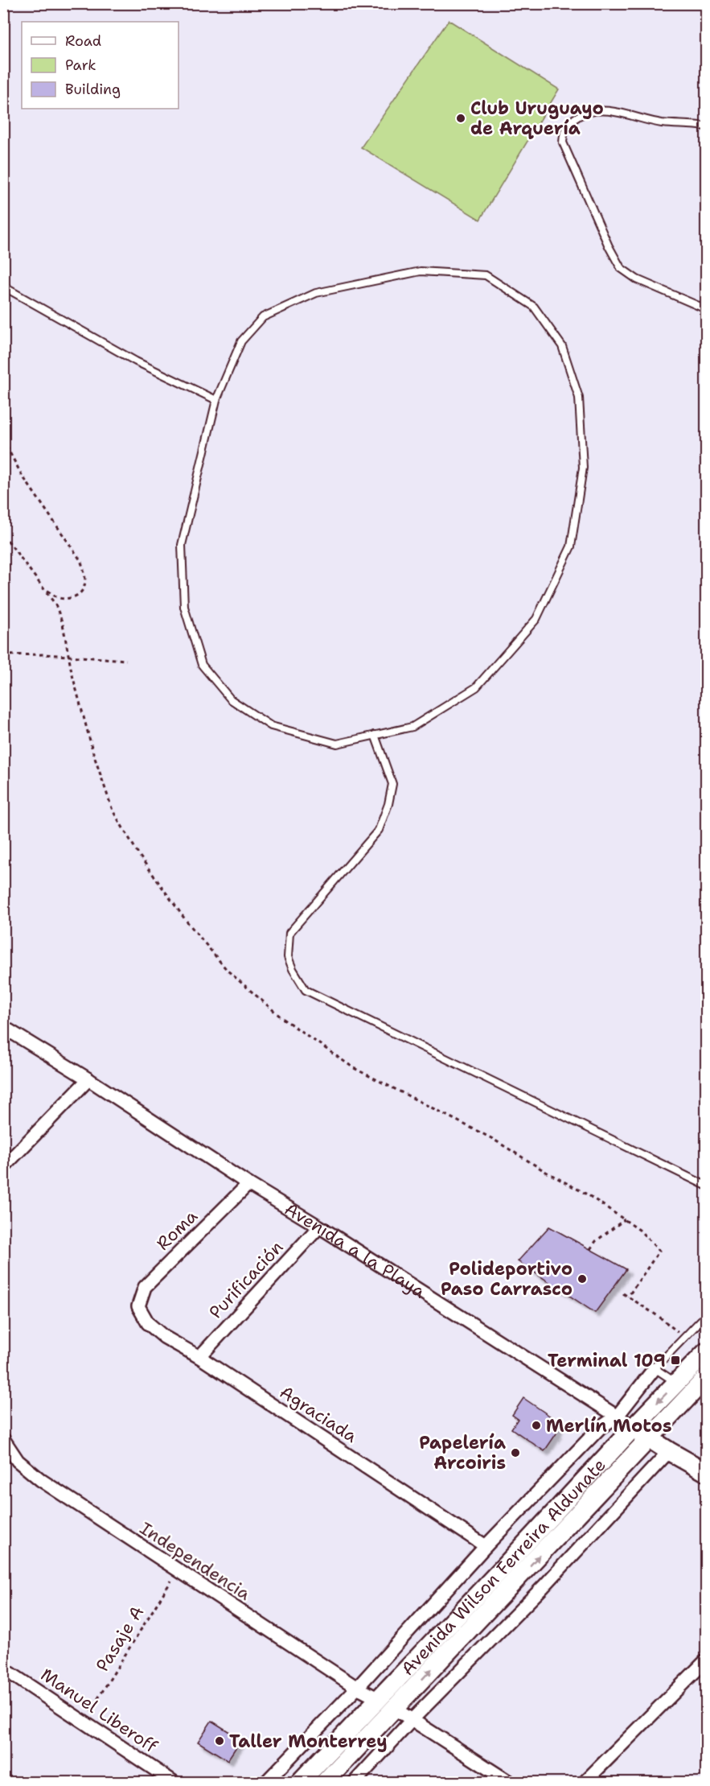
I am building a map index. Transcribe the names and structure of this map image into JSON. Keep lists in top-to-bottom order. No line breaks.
{"streets":{"main road":["Avenida a la Playa","Avenida Wilson Ferreira Aldunate"],"street":["Roma","Purificación","Agraciada","Independencia","Manuel Liberoff"],"path":["Pasaje A"]},"crossings":[["Roma","Avenida a la Playa"],["Roma","Agraciada"],["Avenida a la Playa","Purificación"],["Avenida a la Playa","Avenida Wilson Ferreira Aldunate"],["Purificación","Agraciada"],["Agraciada","Avenida Wilson Ferreira Aldunate"],["Independencia","Avenida Wilson Ferreira Aldunate"],["Independencia","Pasaje A"],["Pasaje A","Manuel Liberoff"]],"places":{"other":["Club Uruguayo de Arquería","Polideportivo Paso Carrasco","Merlín Motos","Papelería Arcoiris","Taller Monterrey"],"transit":["Terminal 109"]},"legend":["Road","Park","Building"]}
